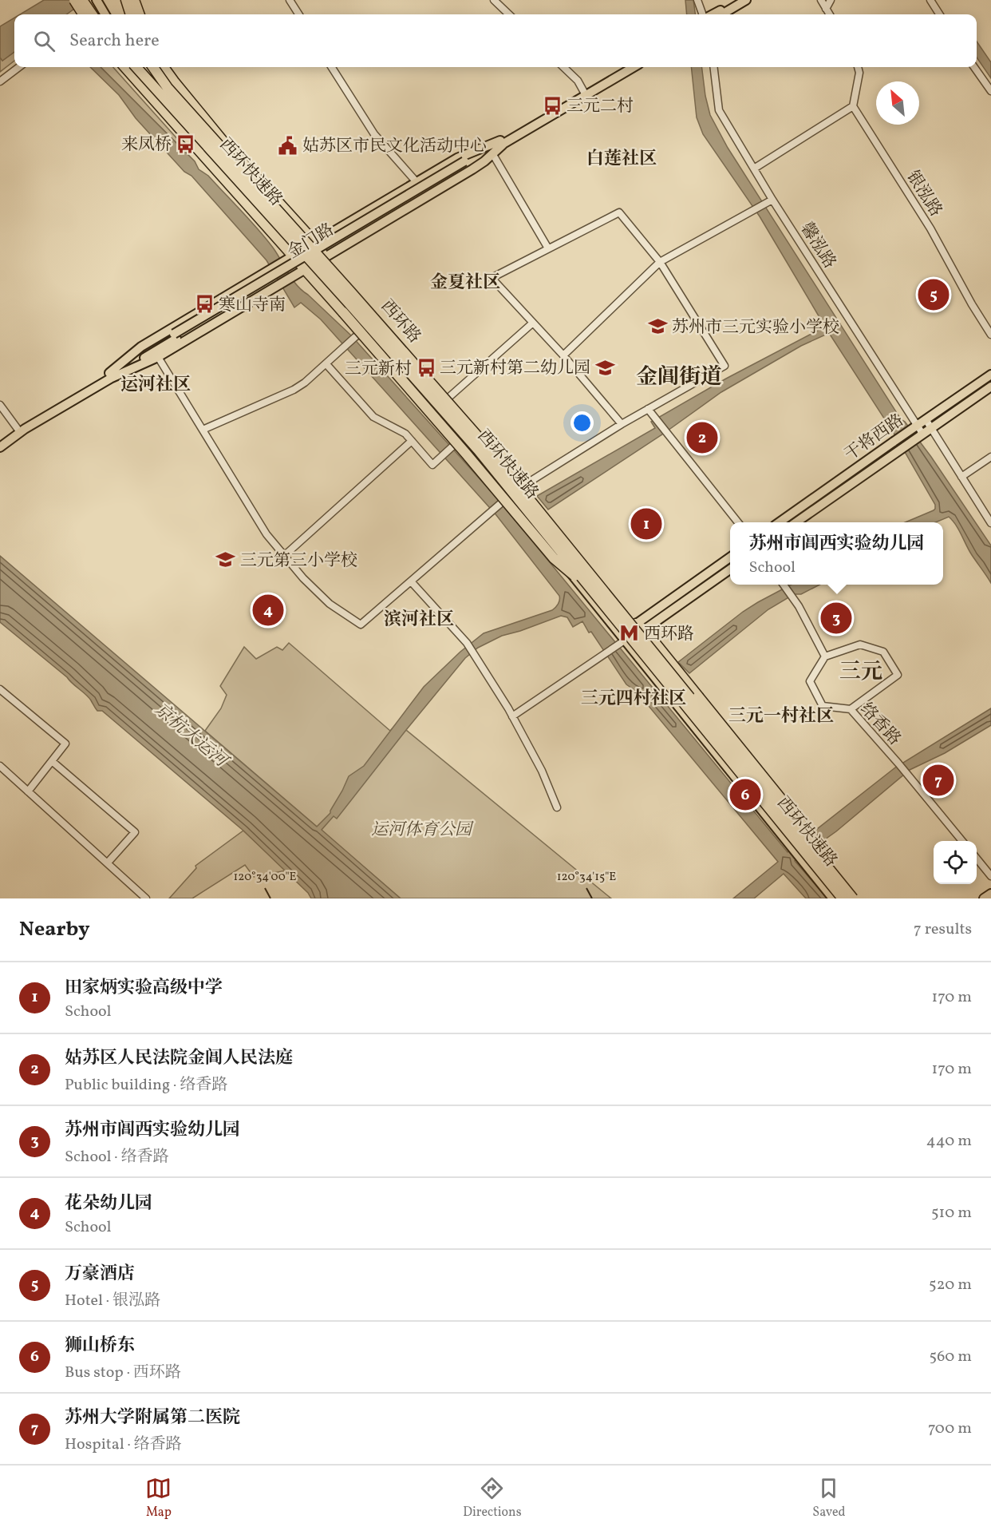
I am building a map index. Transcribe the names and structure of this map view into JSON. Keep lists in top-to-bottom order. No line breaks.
{"streets":{"highway":["西环快速路"],"main road":["金门路","西环路","干将西路"],"street":["银泓路","馨泓路","络香路"]},"crossings":[["馨泓路","干将西路"]],"districts":["白莲社区","金夏社区","金阊街道","运河社区","滨河社区","三元","三元四村社区","三元一村社区"],"water":["京杭大运河"],"parks":["运河体育公园"],"places":{"bus stop":["三元二村","来凤桥","寒山寺南","三元新村"],"public building":["姑苏区市民文化活动中心"],"school or university":["苏州市三元实验小学校","三元新村第二幼儿园","三元第三小学校"],"metro station":["西环路"]},"north":"top left","page":{"search":"Search here","pins":["5","2","1","4","3","7","6"],"popup":["苏州市阊西实验幼儿园","School"],"heading":["Nearby","7 results"],"list":[{"mark":"1","name":"田家炳实验高级中学","note":"School","value":"170 m"},{"mark":"2","name":"姑苏区人民法院金阊人民法庭","note":"Public building · 络香路","value":"170 m"},{"mark":"3","name":"苏州市阊西实验幼儿园","note":"School · 络香路","value":"440 m"},{"mark":"4","name":"花朵幼儿园","note":"School","value":"510 m"},{"mark":"5","name":"万豪酒店","note":"Hotel · 银泓路","value":"520 m"},{"mark":"6","name":"狮山桥东","note":"Bus stop · 西环路","value":"560 m"},{"mark":"7","name":"苏州大学附属第二医院","note":"Hospital · 络香路","value":"700 m"}],"nav":["Map","Directions","Saved"]},"coordinates":["120°34'00\"E","120°34'15\"E"]}
